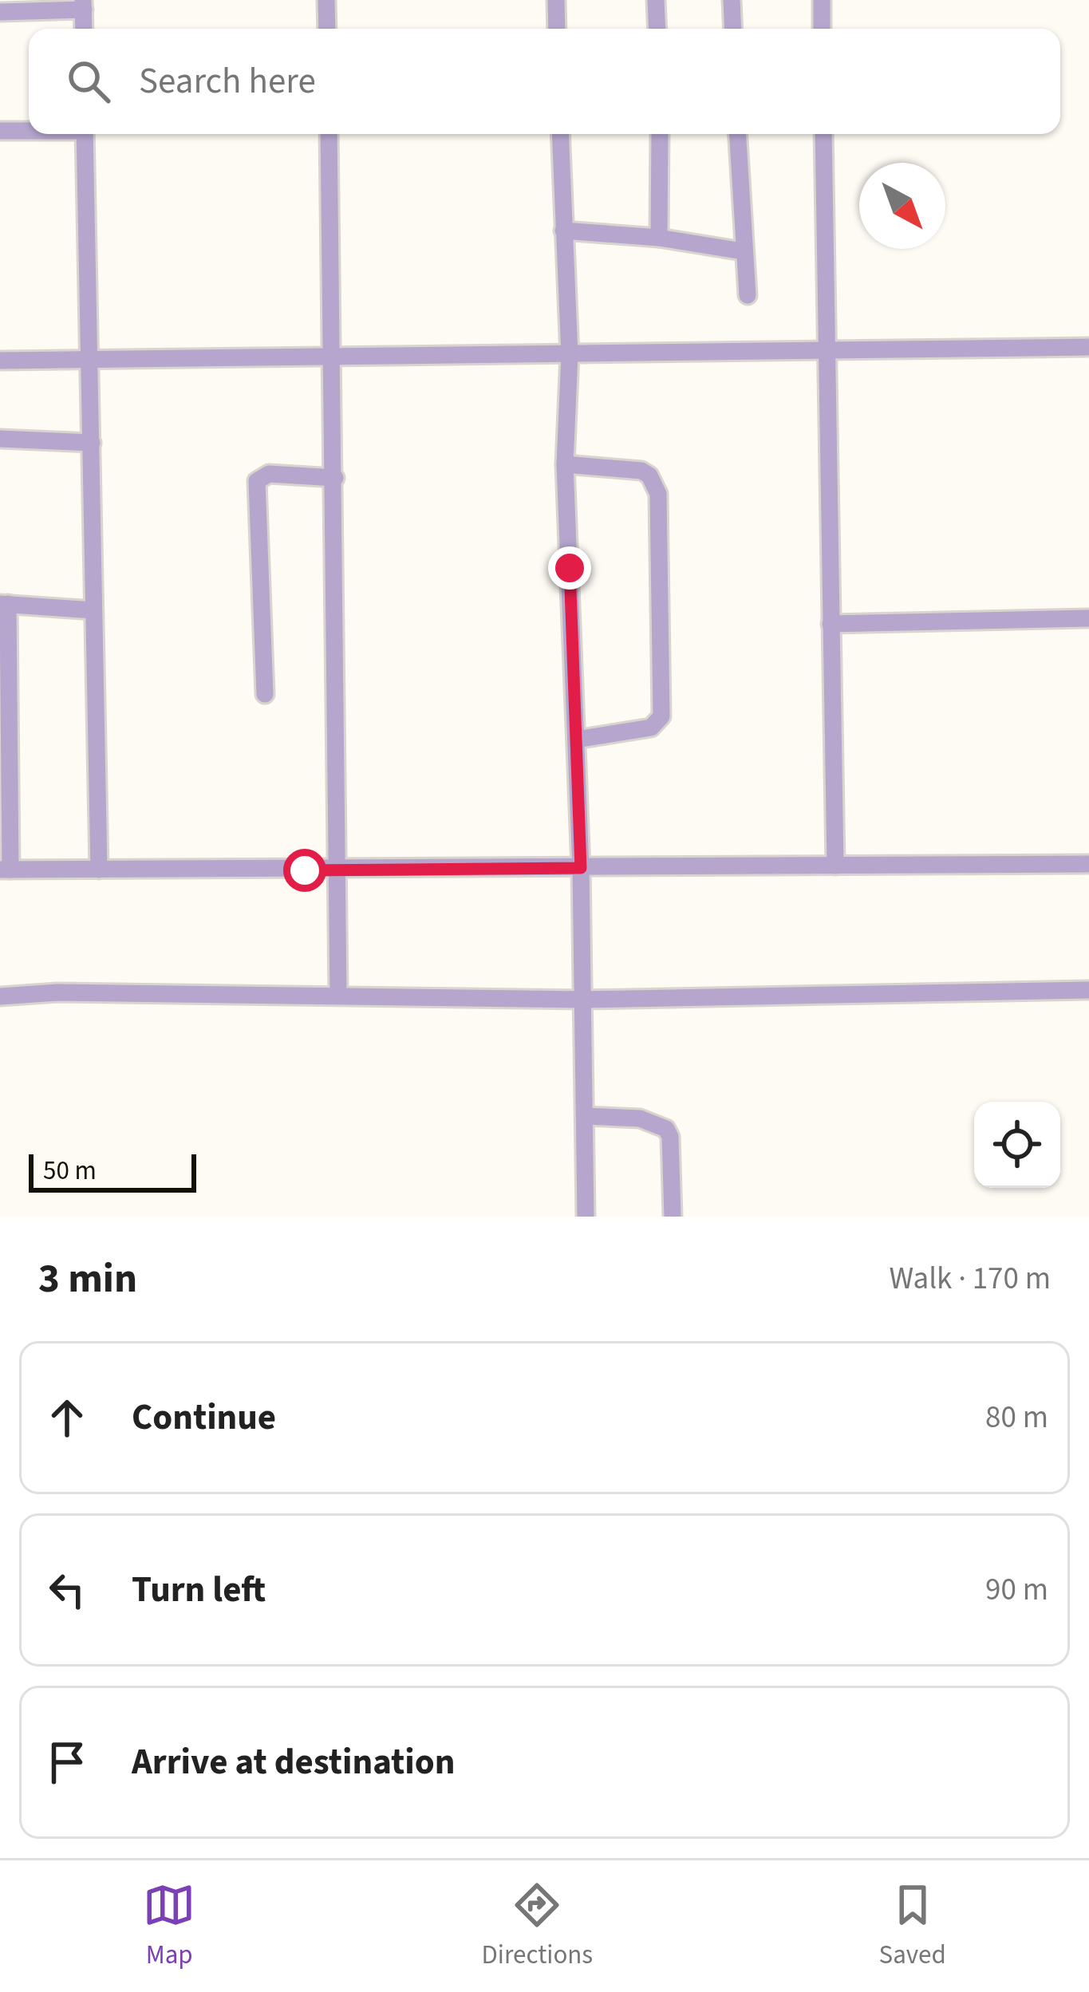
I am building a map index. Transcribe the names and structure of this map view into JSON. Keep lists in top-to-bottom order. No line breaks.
{"scale_bar":"50 m","north":"bottom right","page":{"search":"Search here","scale":"50 m","heading":["3 min","Walk · 170 m"],"list":[["Continue","80 m"],["Turn left","90 m"],"Arrive at destination"],"nav":["Map","Directions","Saved"]}}
